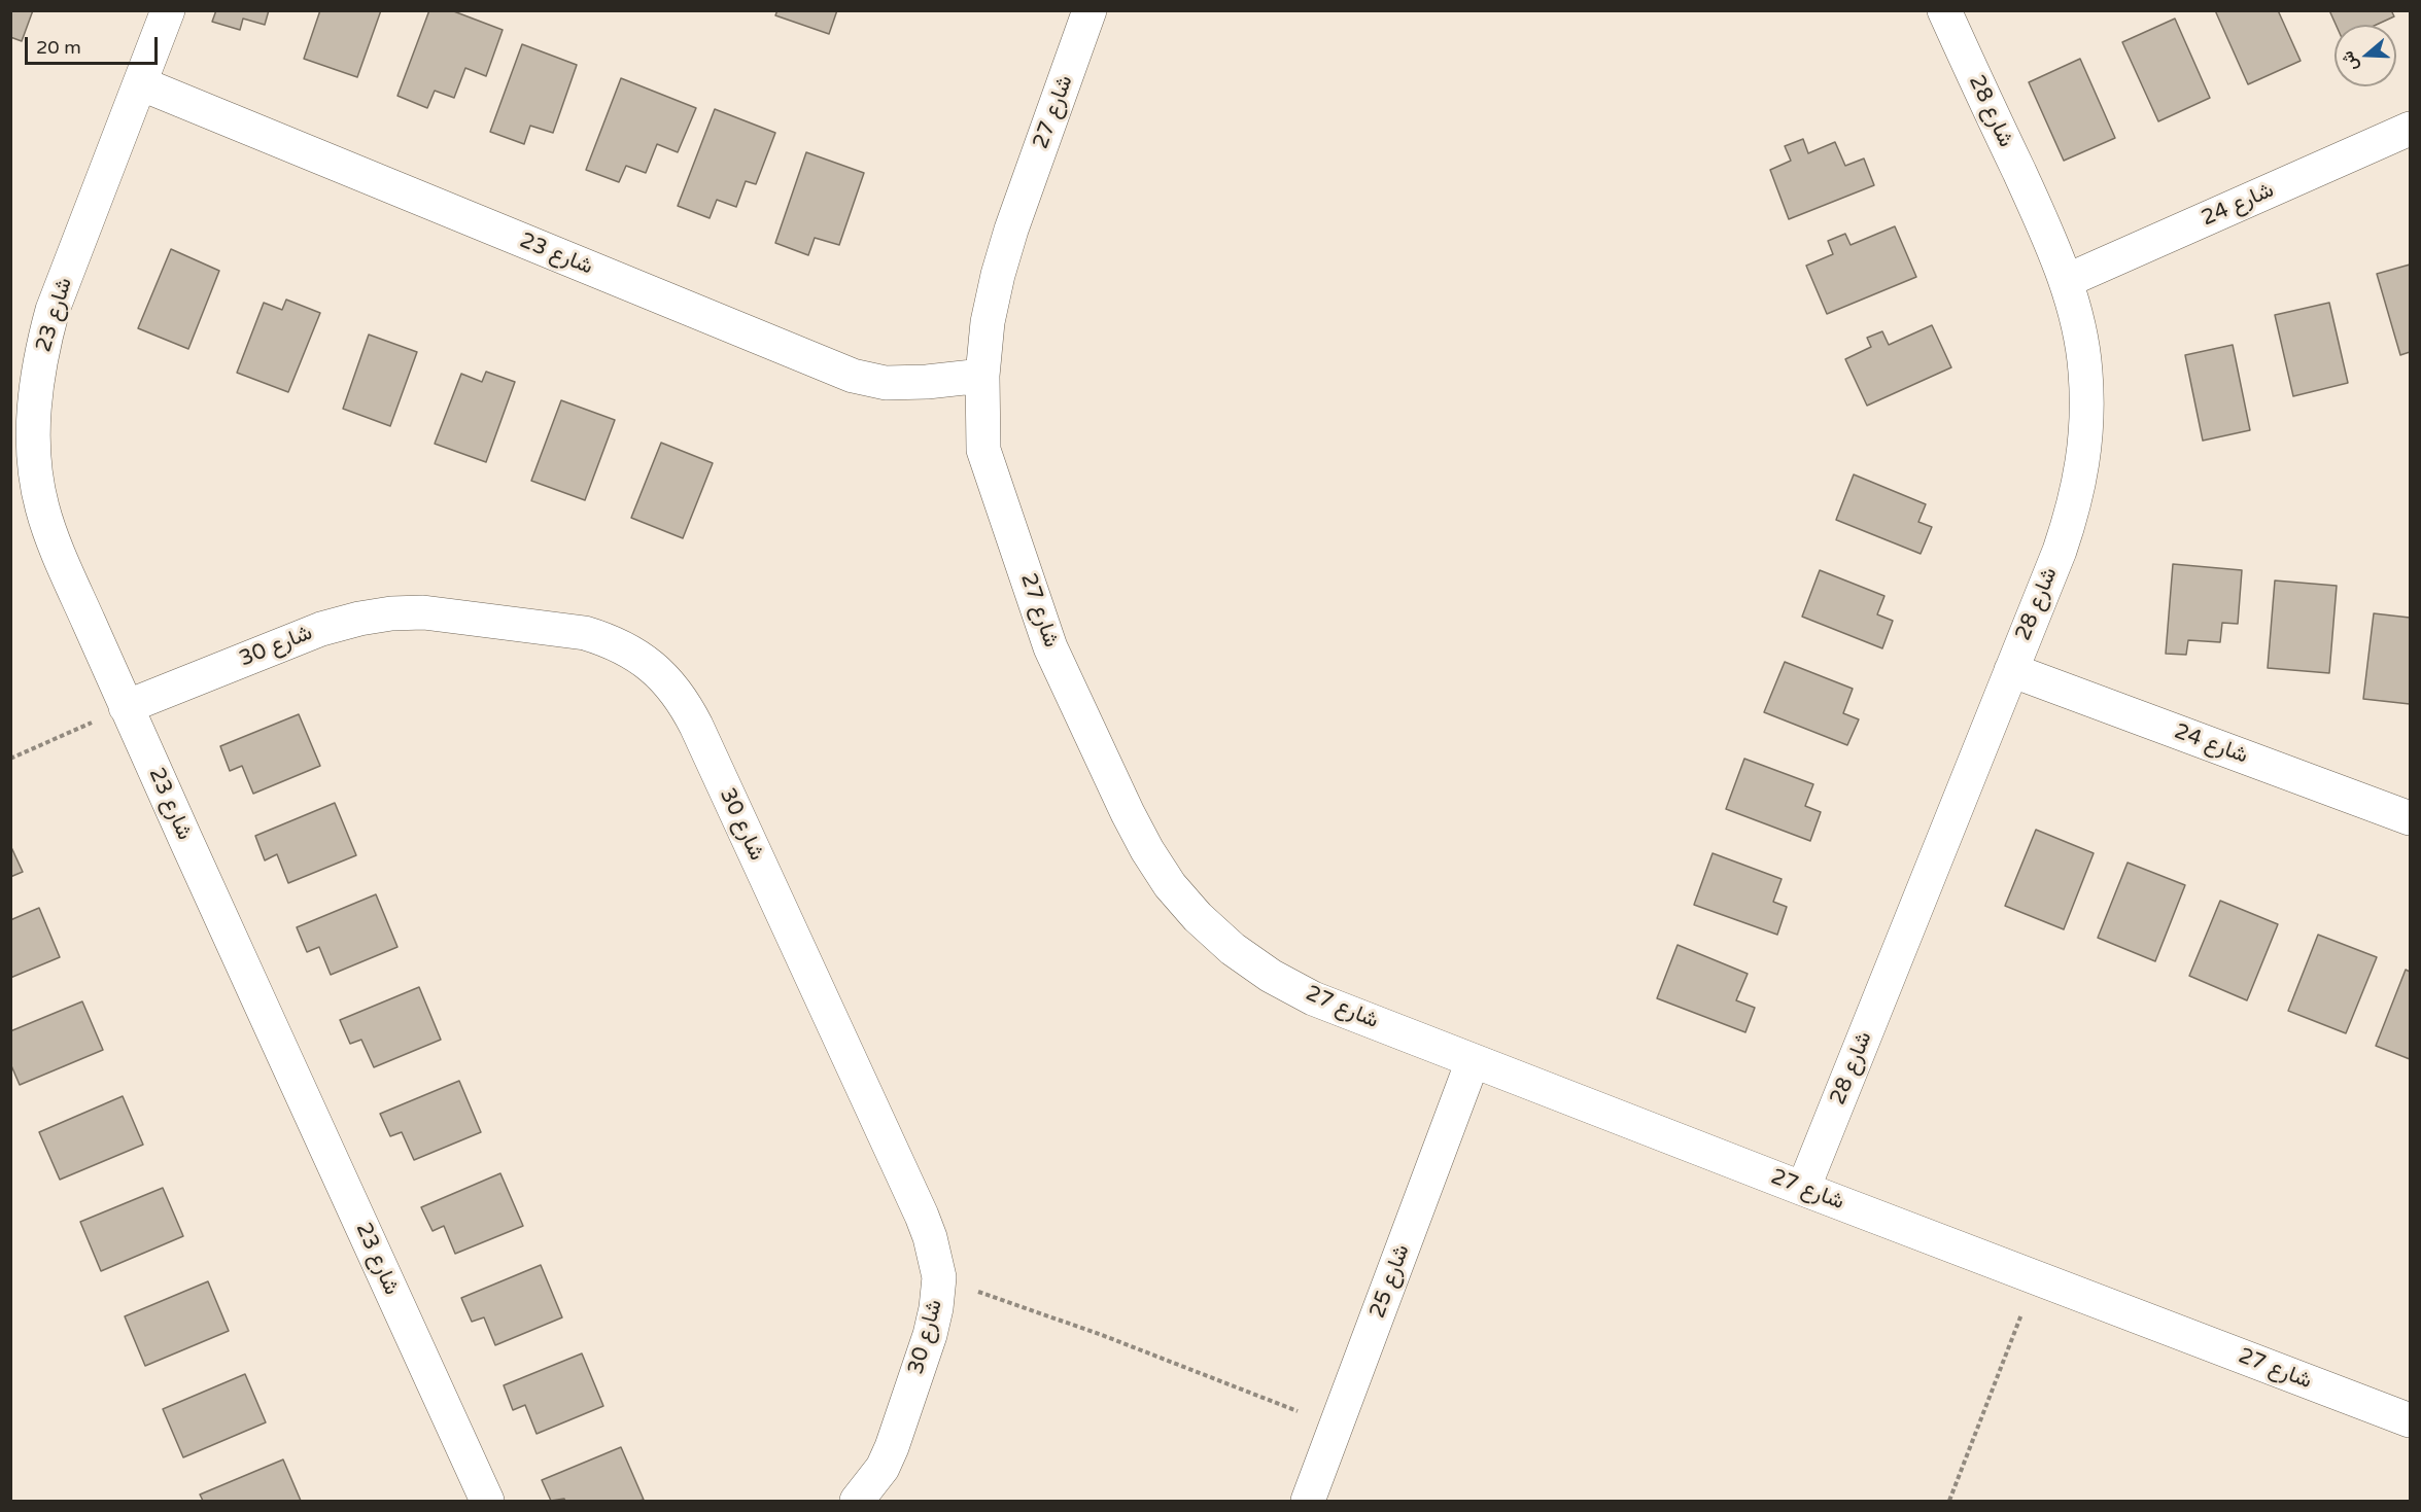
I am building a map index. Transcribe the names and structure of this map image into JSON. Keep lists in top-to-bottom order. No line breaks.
{"streets":{"street":["شارع 28","شارع 27","شارع 24","شارع 23","شارع 30","شارع 25"]},"crossings":[["شارع 28","شارع 27"],["شارع 28","شارع 24"],["شارع 27","شارع 23"],["شارع 27","شارع 25"],["شارع 23","شارع 30"]],"scale_bar":"20 m","north":"left"}
